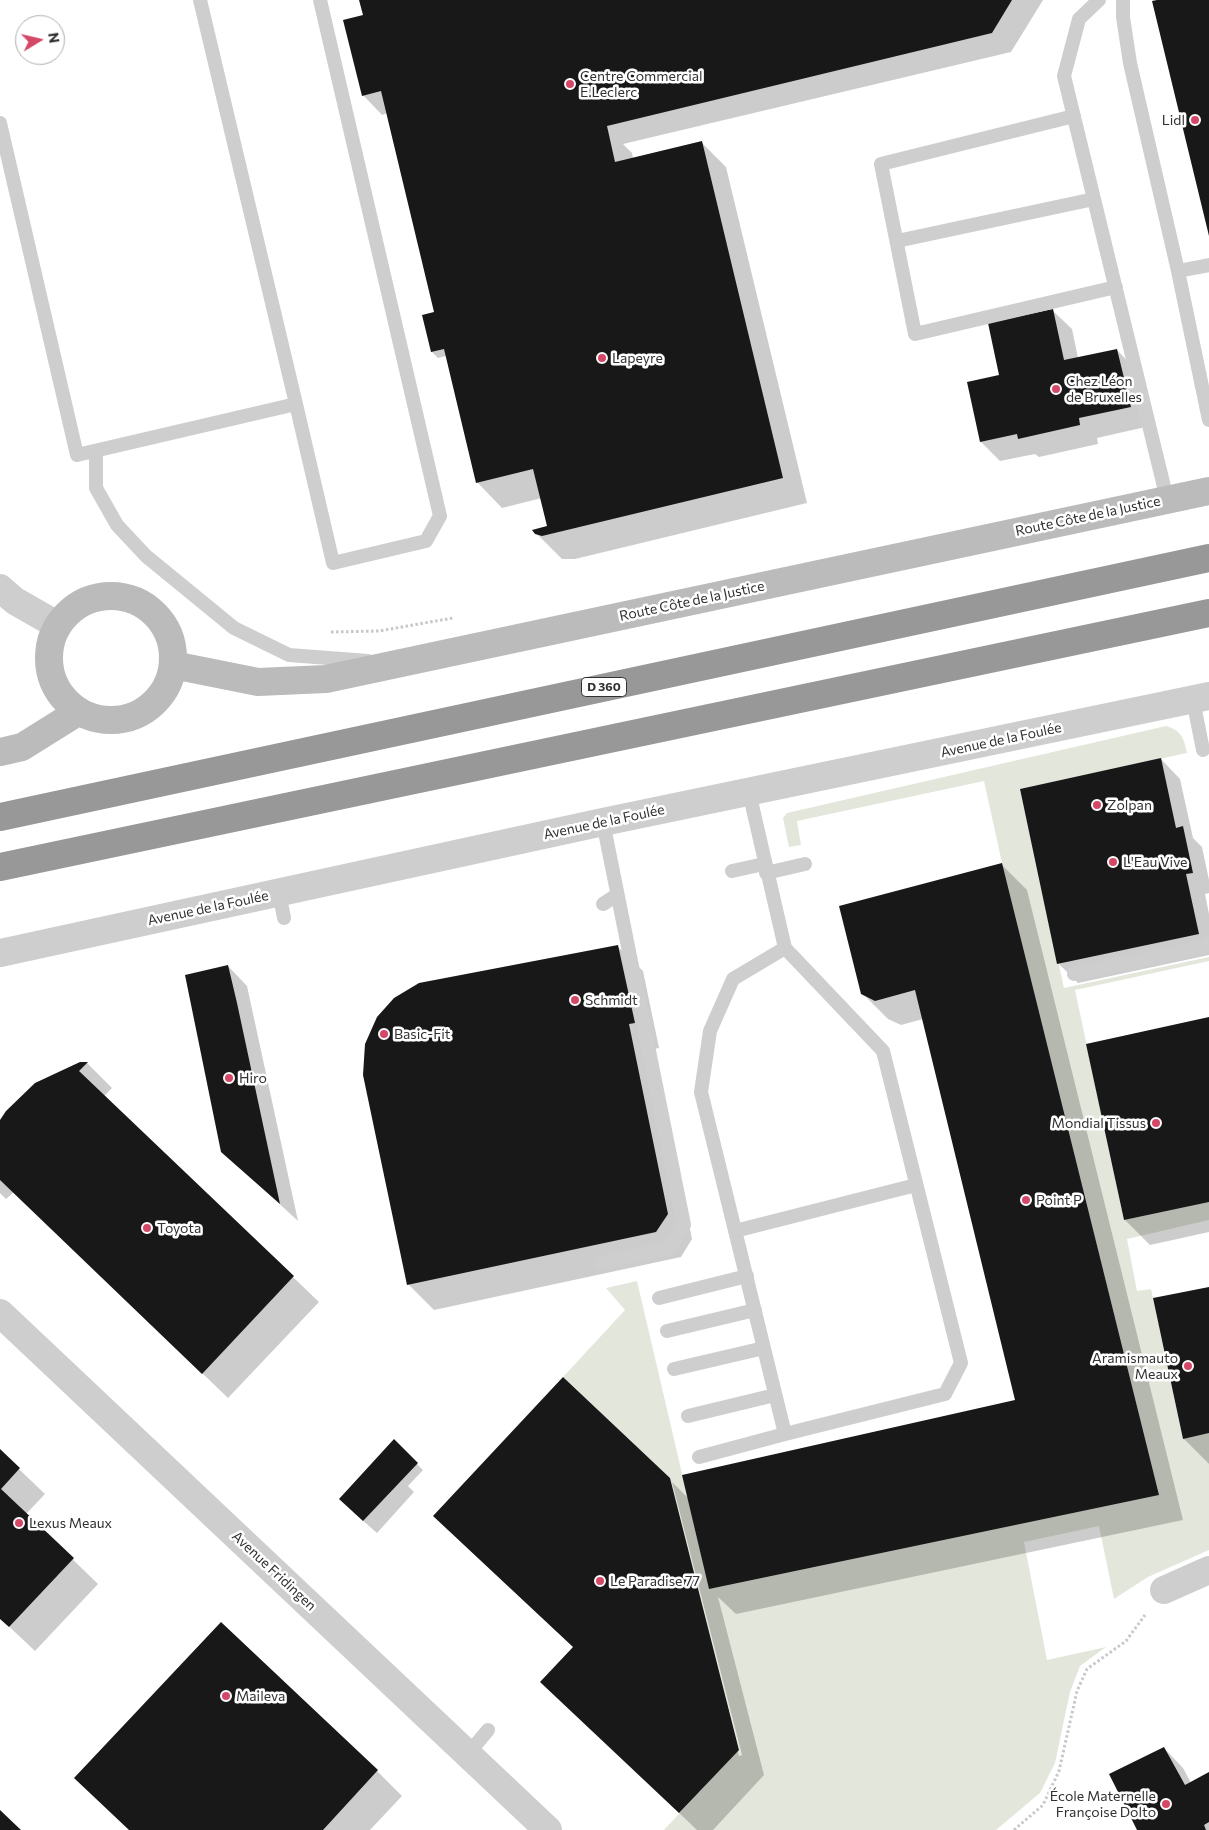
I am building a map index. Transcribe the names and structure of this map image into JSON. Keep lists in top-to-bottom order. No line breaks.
{"streets":{"highway":["D 360"],"street":["Route Côte de la Justice","Avenue de la Foulée","Avenue Fridingen"]},"places":["Centre Commercial E.Leclerc","Lidl","Lapeyre","Chez Léon de Bruxelles","Zolpan","L'Eau Vive","Schmidt","Basic-Fit","Hiro","Mondial Tissus","Point P","Toyota","Aramismauto Meaux","Lexus Meaux","Le Paradise 77","Maileva","École Maternelle Françoise Dolto"],"north":"right"}
